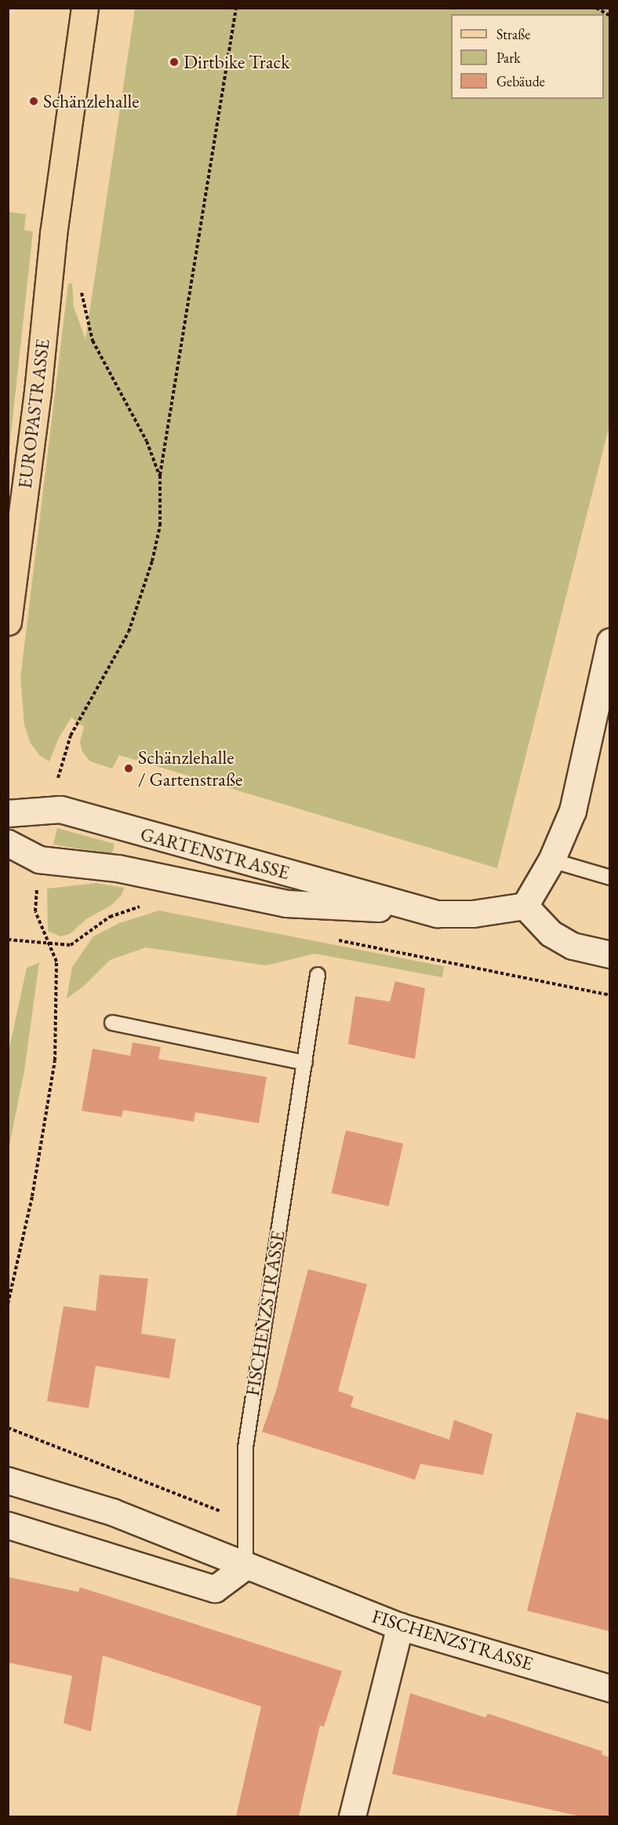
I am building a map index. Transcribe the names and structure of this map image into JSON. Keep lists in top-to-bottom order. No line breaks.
{"streets":{"main road":["EUROPASTRASSE"],"street":["GARTENSTRASSE","FISCHENZSTRASSE"]},"places":["Dirtbike Track","Schänzlehalle","Schänzlehalle / Gartenstraße"],"legend":["Straße","Park","Gebäude"]}
